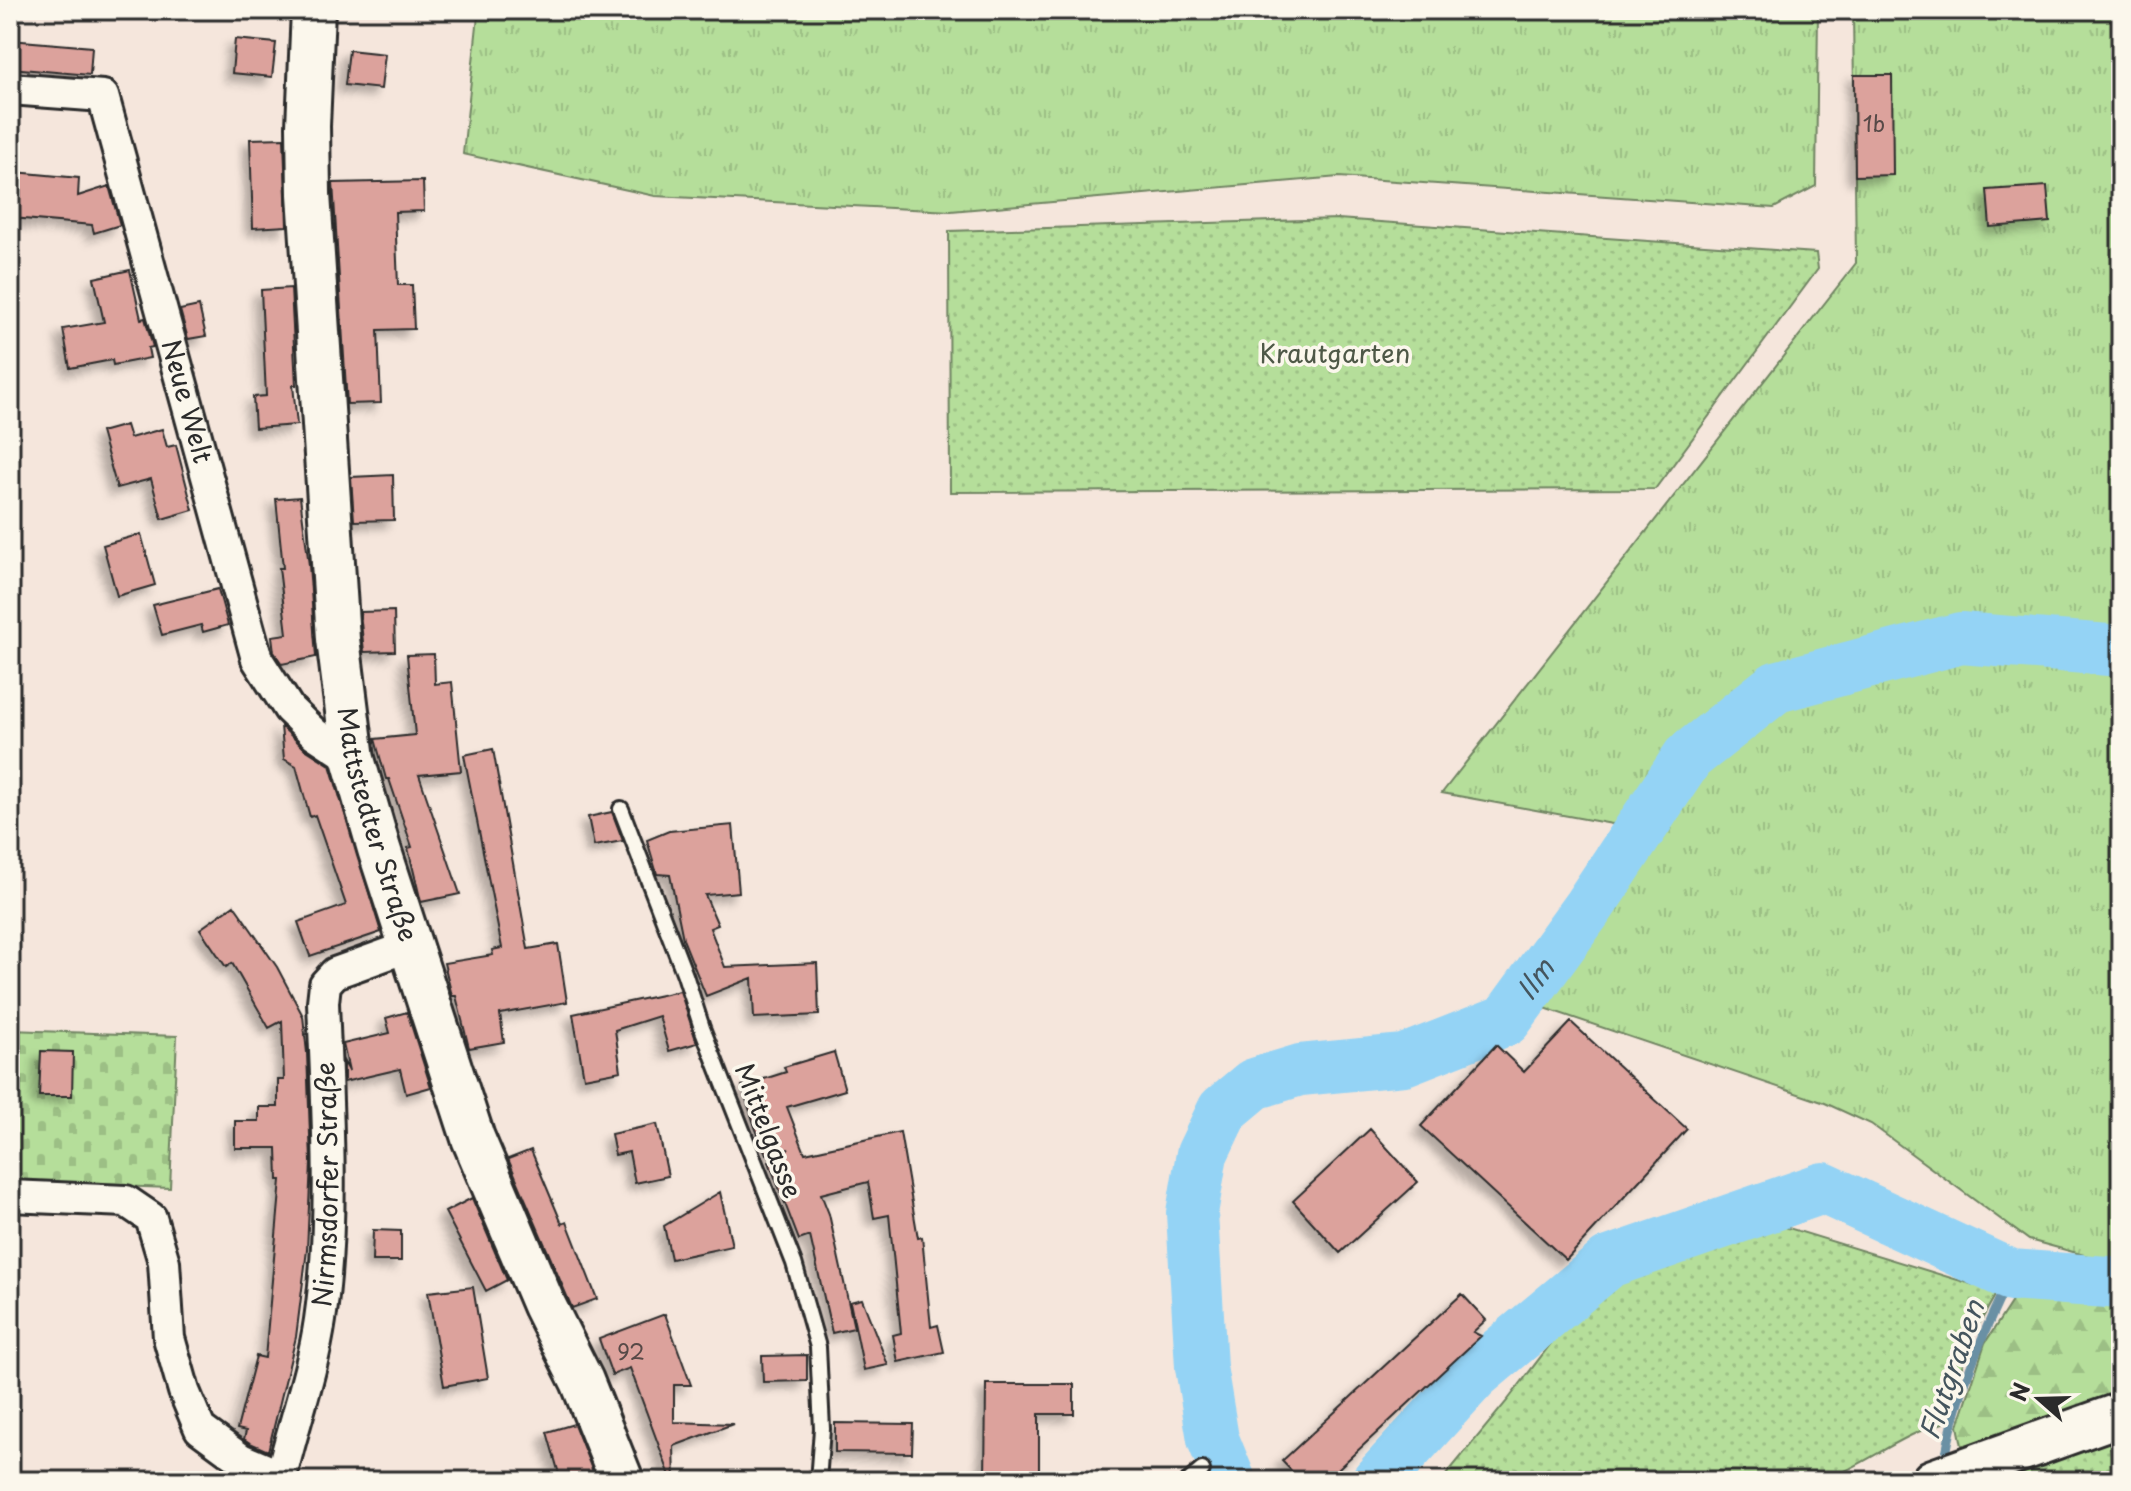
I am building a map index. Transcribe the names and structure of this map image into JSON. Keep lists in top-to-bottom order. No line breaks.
{"streets":{"street":["Neue Welt","Mattstedter Straße","Nirmsdorfer Straße"],"lane":["Mittelgasse"]},"crossings":[["Neue Welt","Mattstedter Straße"],["Mattstedter Straße","Nirmsdorfer Straße"]],"water":["Ilm","Flutgraben"],"parks":["Krautgarten"],"house_numbers":["1b","92"],"north":"left"}
